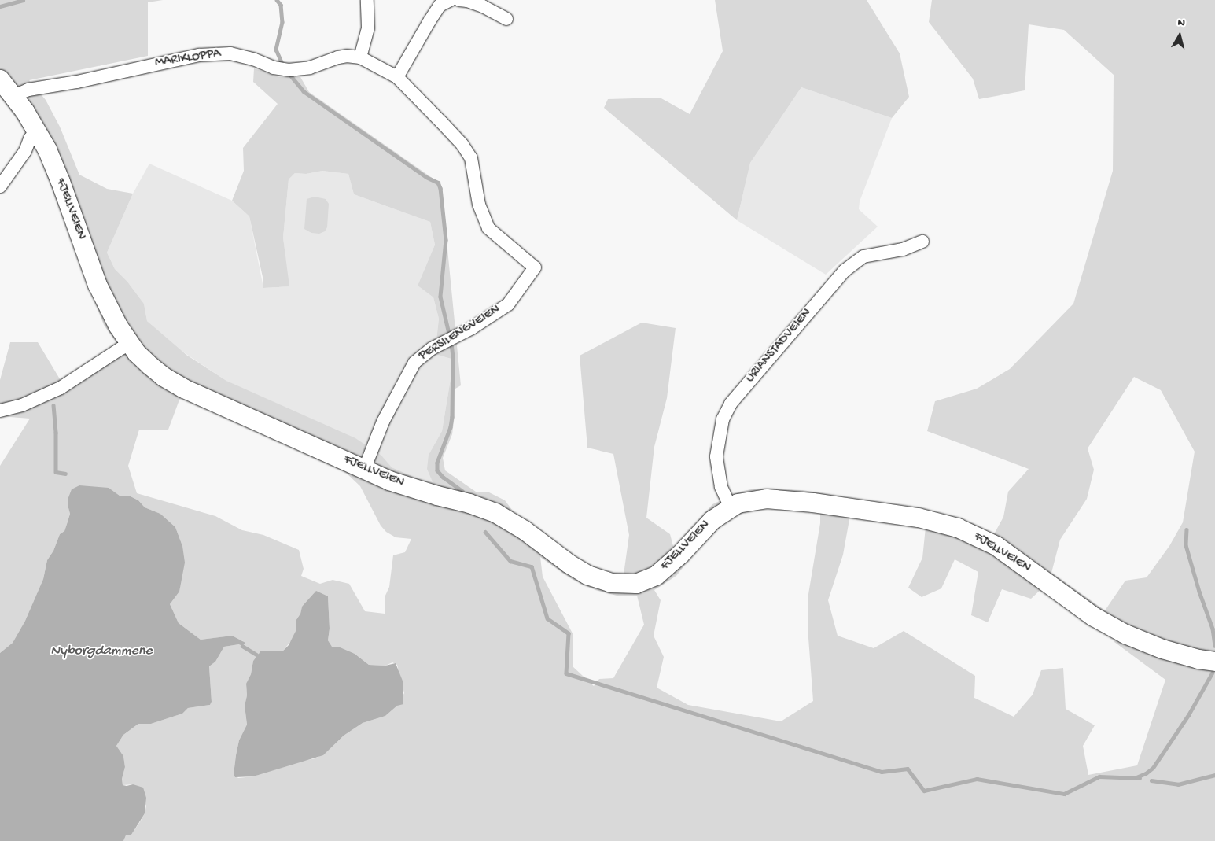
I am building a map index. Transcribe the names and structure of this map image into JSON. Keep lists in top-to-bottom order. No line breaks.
{"streets":{"main road":["FJELLVEIEN"],"street":["MARIKLOPPA","PERSILENGVEIEN","URIANSTADVEIEN"]},"crossings":[["MARIKLOPPA","FJELLVEIEN"],["MARIKLOPPA","PERSILENGVEIEN"],["FJELLVEIEN","PERSILENGVEIEN"],["FJELLVEIEN","URIANSTADVEIEN"]],"water":["Nyborgdammene"],"north":"top"}
